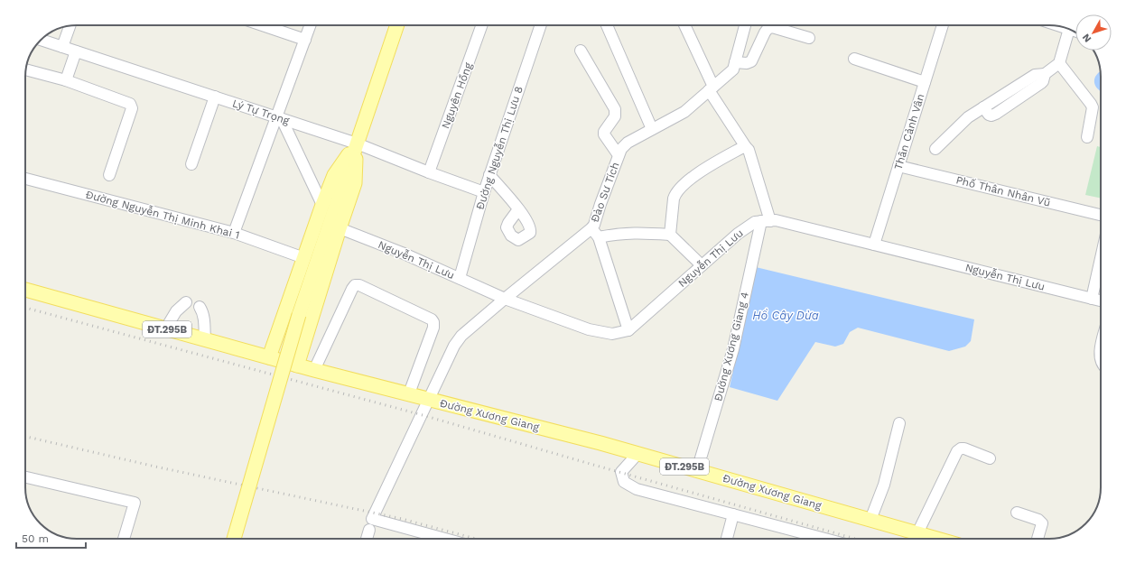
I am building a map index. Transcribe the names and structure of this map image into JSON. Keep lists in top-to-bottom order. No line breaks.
{"streets":{"main road":["ĐT.295B","Đường Xương Giang"],"street":["Nguyên Hồng","Lý Tự Trọng","Thân Cảnh Vân","Đường Nguyễn Thị Lưu 8","Phố Thân Nhân Vũ","Đào Sư Tích","Đường Nguyễn Thị Minh Khai 1","Nguyễn Thị Lưu","Đường Xương Giang 4"]},"crossings":[["Nguyên Hồng","Lý Tự Trọng"],["Lý Tự Trọng","Đường Nguyễn Thị Lưu 8"],["Thân Cảnh Vân","Phố Thân Nhân Vũ"],["Thân Cảnh Vân","Nguyễn Thị Lưu"],["Đường Nguyễn Thị Lưu 8","Nguyễn Thị Lưu"],["Đào Sư Tích","Nguyễn Thị Lưu"],["Đào Sư Tích","Đường Xương Giang"],["Nguyễn Thị Lưu","Đường Xương Giang 4"],["Đường Xương Giang 4","Đường Xương Giang"]],"water":["Hồ Cây Dừa"],"scale_bar":"50 m","north":"bottom left"}
